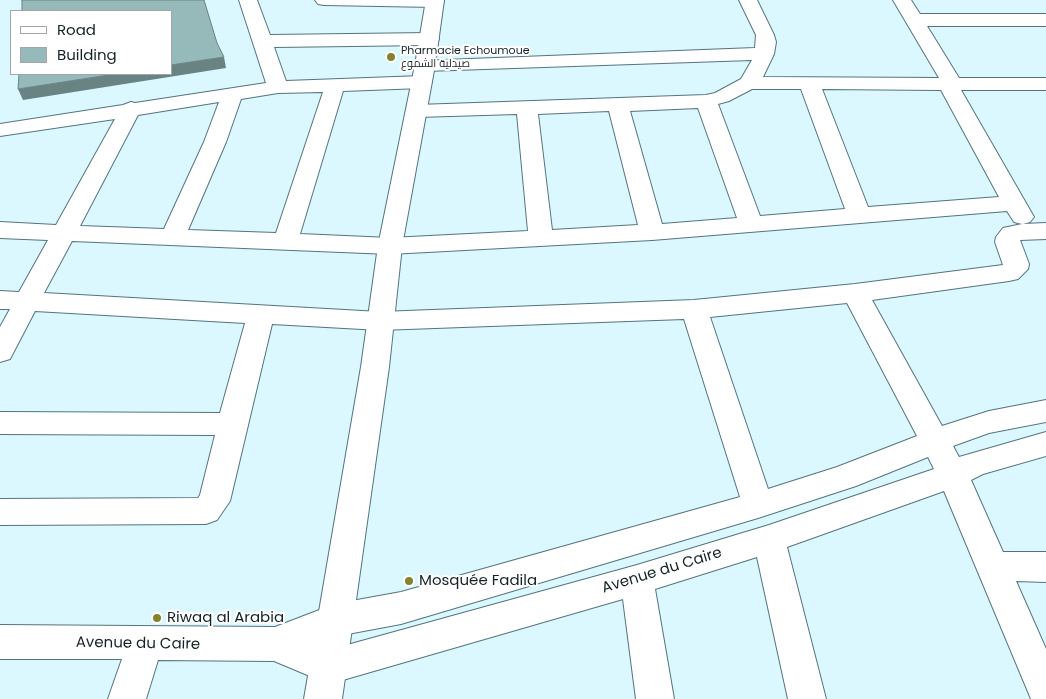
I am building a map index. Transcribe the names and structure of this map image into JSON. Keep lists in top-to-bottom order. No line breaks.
{"streets":{"street":["Avenue du Caire"]},"places":["Pharmacie Echoumoue صيدلية الشموع","Mosquée Fadila","Riwaq al Arabia"],"legend":["Road","Building"]}
